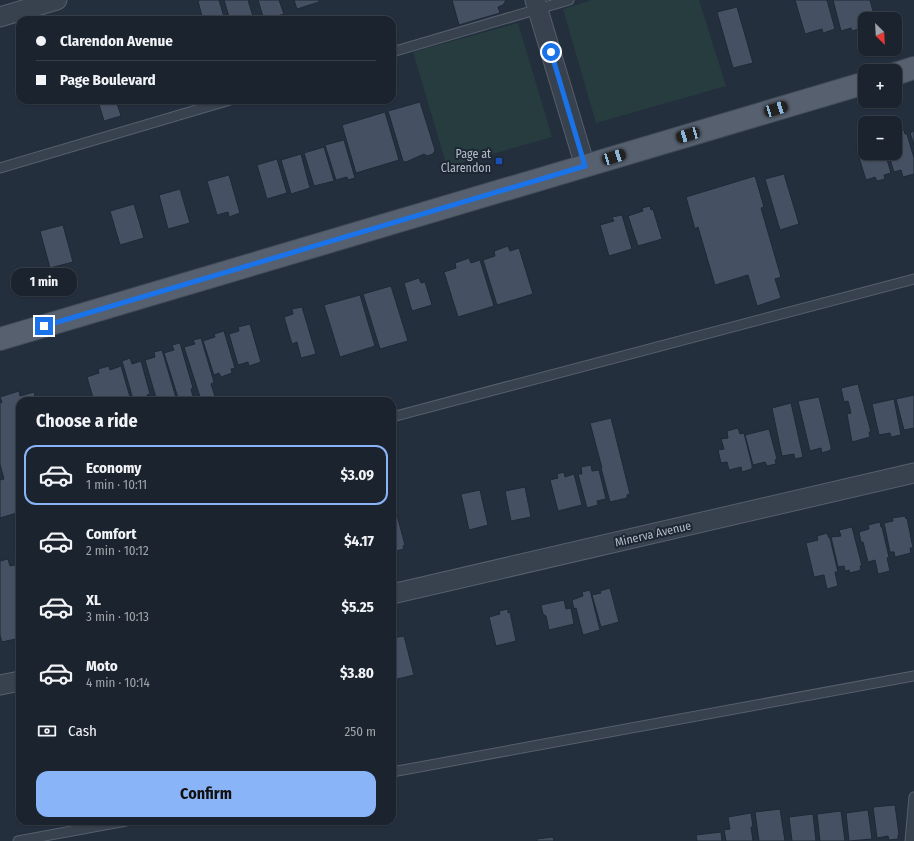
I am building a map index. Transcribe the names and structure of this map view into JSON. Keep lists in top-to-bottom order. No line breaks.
{"streets":{"street":["Minerva Avenue"]},"places":{"transit":["Page at Clarendon"]},"north":"bottom right","page":{"map_buttons":["+","−"],"banner":["Clarendon Avenue","Page Boulevard"],"bubble":"1 min","heading":"Choose a ride","list":[{"name":"Economy","note":"1 min · 10:11","value":"$3.09"},{"name":"Comfort","note":"2 min · 10:12","value":"$4.17"},{"name":"XL","note":"3 min · 10:13","value":"$5.25"},{"name":"Moto","note":"4 min · 10:14","value":"$3.80"}],"pay":["Cash","250 m"],"buttons":"Confirm"}}
